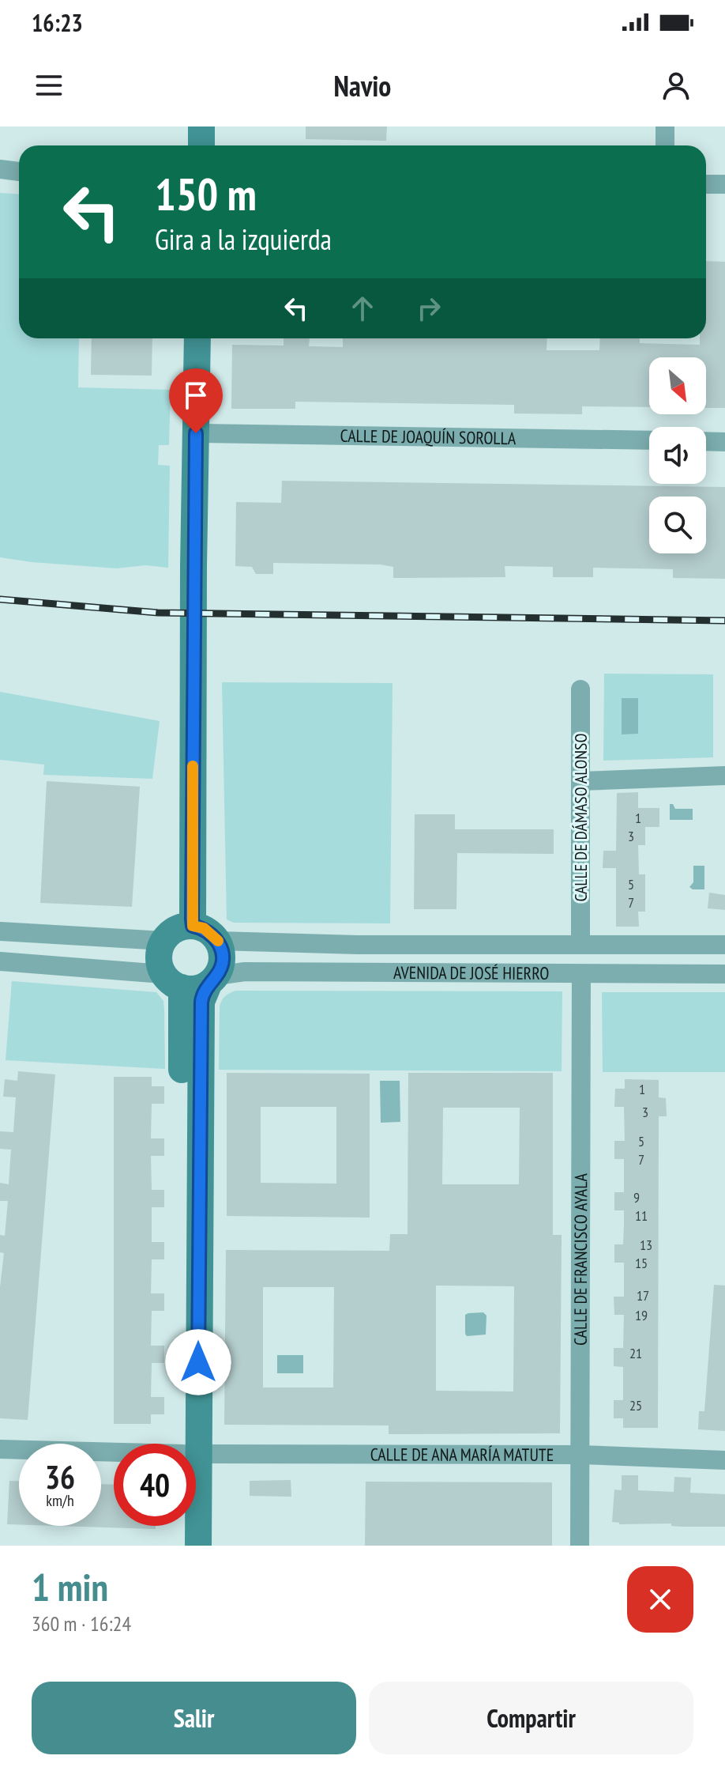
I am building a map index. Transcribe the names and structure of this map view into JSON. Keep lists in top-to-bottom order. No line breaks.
{"streets":{"street":["CALLE DE JOAQUÍN SOROLLA","CALLE DE DÁMASO ALONSO","AVENIDA DE JOSÉ HIERRO","CALLE DE FRANCISCO AYALA","CALLE DE ANA MARÍA MATUTE"]},"crossings":[["CALLE DE DÁMASO ALONSO","AVENIDA DE JOSÉ HIERRO"],["AVENIDA DE JOSÉ HIERRO","CALLE DE FRANCISCO AYALA"],["CALLE DE FRANCISCO AYALA","CALLE DE ANA MARÍA MATUTE"]],"house_numbers":["1","3","5","7","1","3","5","7","9","11","13","15","17","19","21","25"],"north":"bottom right","page":{"status":"16:23","header":"Navio","turn":["150 m","Gira a la izquierda"],"speed":"36 km/h","limit":"40","heading":["1 min","360 m · 16:24"],"buttons":["Salir","Compartir"]}}
